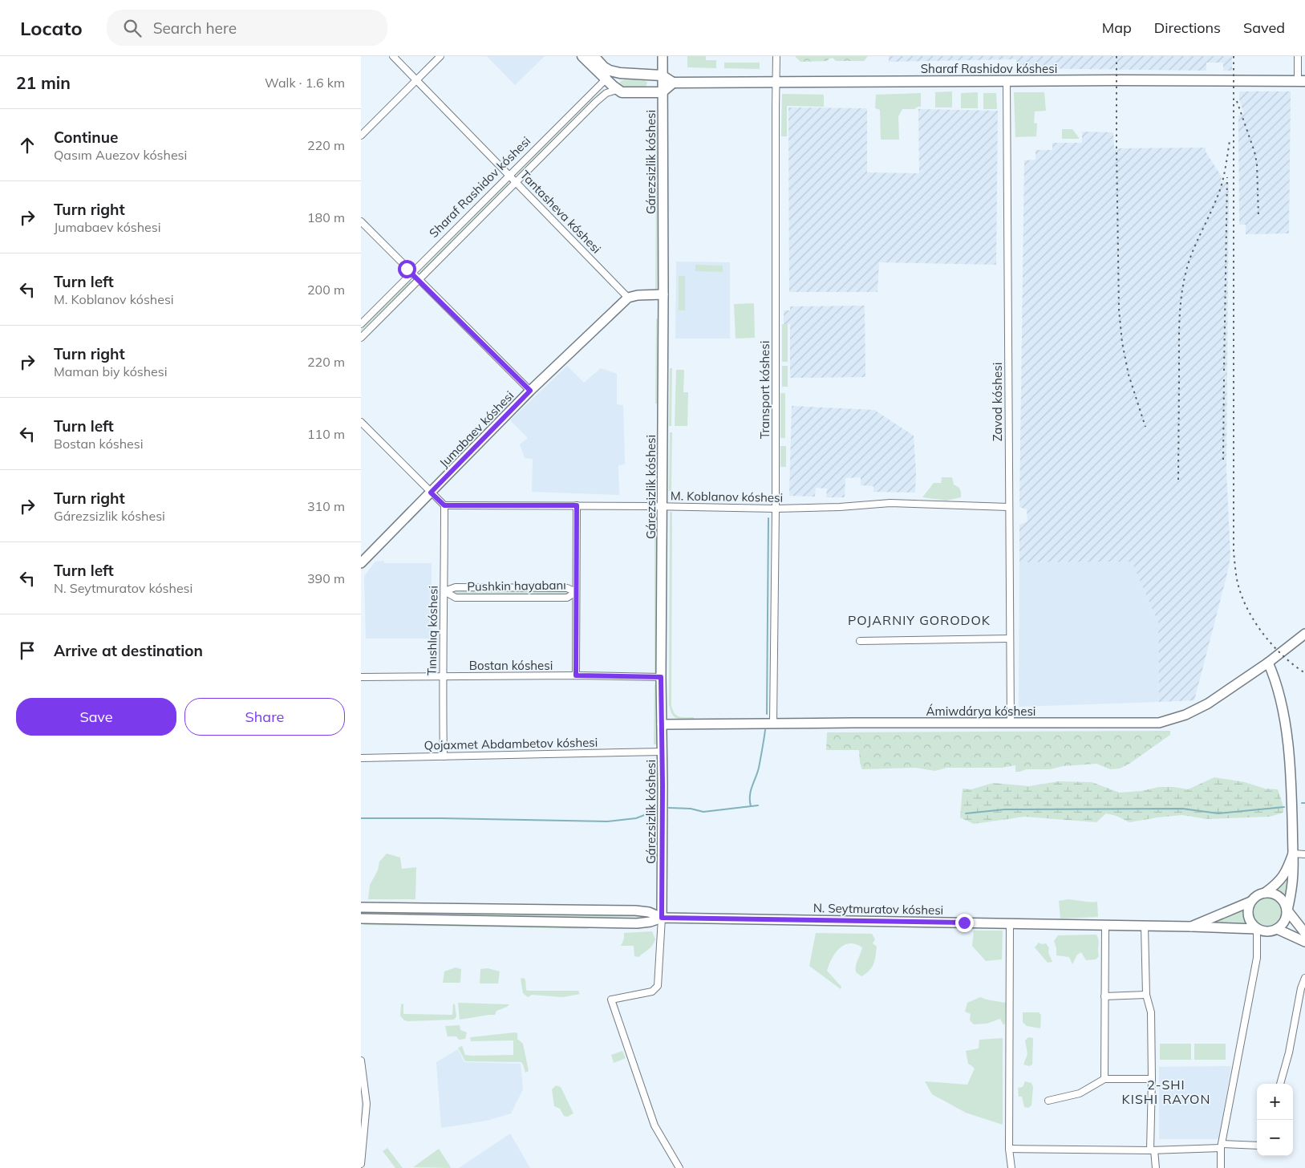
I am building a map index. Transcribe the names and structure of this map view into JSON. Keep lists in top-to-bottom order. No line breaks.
{"streets":{"main road":["Sharaf Rashidov kóshesi"],"street":["Gárezsizlik kóshesi","Tantasheva kóshesi","Transport kóshesi","Zavod kóshesi","Jumabaev kóshesi","M. Koblanov kóshesi","Pushkin hayabanı","Tınıshlıq kóshesi","Bostan kóshesi","Ámiwdárya kóshesi","Qojaxmet Abdambetov kóshesi","N. Seytmuratov kóshesi"]},"crossings":[["Sharaf Rashidov kóshesi","Tantasheva kóshesi"],["Sharaf Rashidov kóshesi","Transport kóshesi"],["Sharaf Rashidov kóshesi","Zavod kóshesi"],["Gárezsizlik kóshesi","M. Koblanov kóshesi"],["Gárezsizlik kóshesi","Bostan kóshesi"],["Gárezsizlik kóshesi","Ámiwdárya kóshesi"],["Gárezsizlik kóshesi","Qojaxmet Abdambetov kóshesi"],["Gárezsizlik kóshesi","N. Seytmuratov kóshesi"],["Tantasheva kóshesi","Jumabaev kóshesi"],["Transport kóshesi","M. Koblanov kóshesi"],["Transport kóshesi","Ámiwdárya kóshesi"],["Zavod kóshesi","M. Koblanov kóshesi"],["Zavod kóshesi","Ámiwdárya kóshesi"],["M. Koblanov kóshesi","Tınıshlıq kóshesi"],["Pushkin hayabanı","Tınıshlıq kóshesi"],["Tınıshlıq kóshesi","Bostan kóshesi"],["Tınıshlıq kóshesi","Qojaxmet Abdambetov kóshesi"]],"districts":["POJARNIY GORODOK","2-SHI KISHI RAYON"],"page":{"header":"Locato","search":"Search here","nav":["Map","Directions","Saved"],"heading":["21 min","Walk · 1.6 km"],"list":[["Continue","Qasım Auezov kóshesi","220 m"],["Turn right","Jumabaev kóshesi","180 m"],["Turn left","M. Koblanov kóshesi","200 m"],["Turn right","Maman biy kóshesi","220 m"],["Turn left","Bostan kóshesi","110 m"],["Turn right","Gárezsizlik kóshesi","310 m"],["Turn left","N. Seytmuratov kóshesi","390 m"],"Arrive at destination"],"buttons":["Save","Share"],"map_buttons":["+","−"]}}
